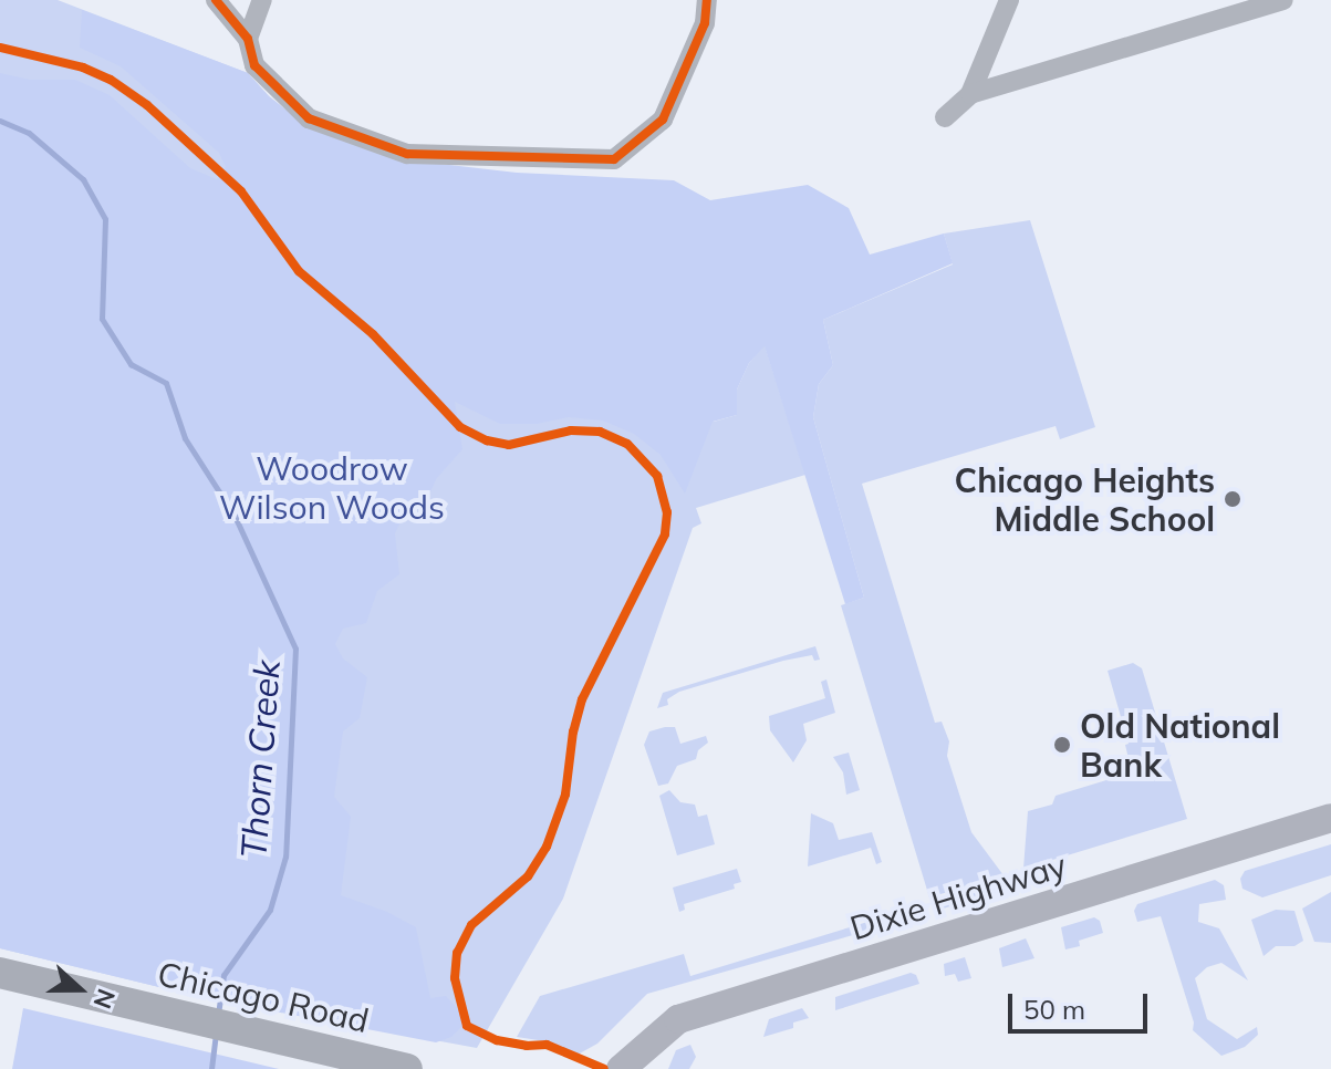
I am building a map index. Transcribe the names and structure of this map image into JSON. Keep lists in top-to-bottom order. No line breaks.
{"streets":{"main road":["Dixie Highway","Chicago Road"]},"water":["Thorn Creek"],"parks":["Woodrow Wilson Woods"],"places":["Chicago Heights Middle School","Old National Bank"],"scale_bar":"50 m","north":"right"}
